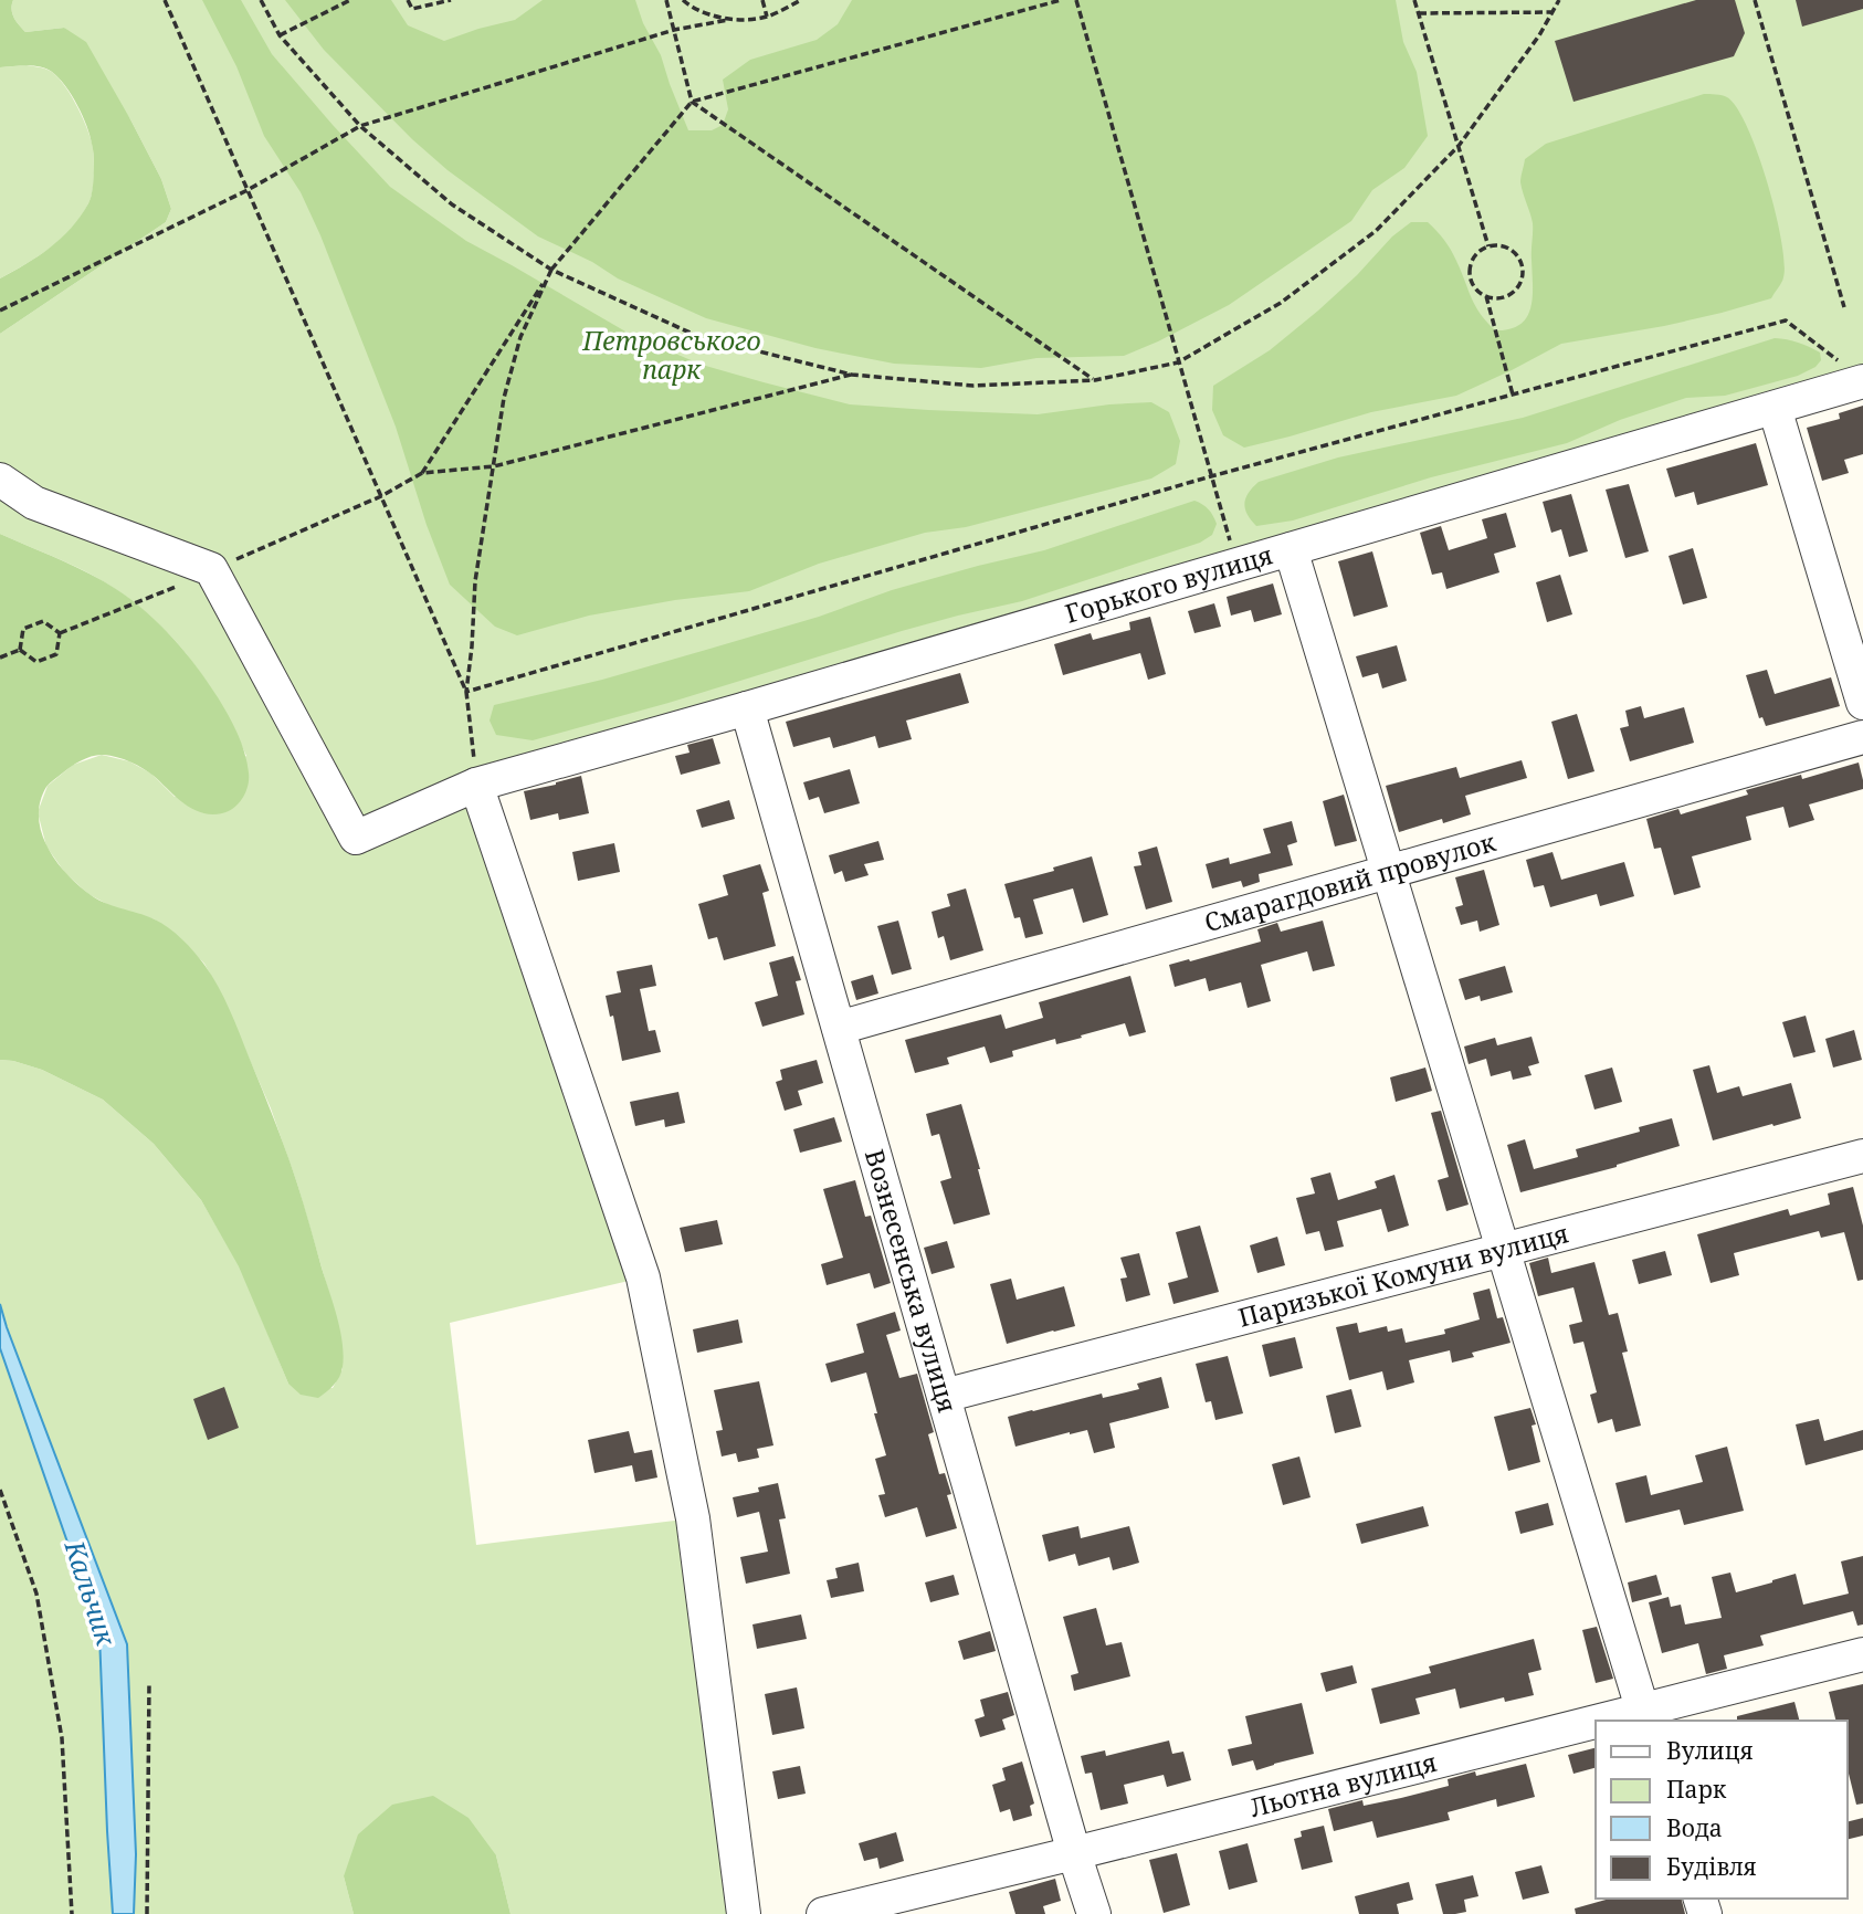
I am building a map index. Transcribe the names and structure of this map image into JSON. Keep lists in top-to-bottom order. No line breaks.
{"streets":{"street":["Горького вулиця","Смарагдовий провулок","Паризької Комуни вулиця","Вознесенська вулиця","Льотна вулиця"]},"crossings":[["Горького вулиця","Вознесенська вулиця"],["Смарагдовий провулок","Вознесенська вулиця"],["Паризької Комуни вулиця","Вознесенська вулиця"],["Вознесенська вулиця","Льотна вулиця"]],"water":["Кальчик"],"parks":["Петровського парк"],"legend":["Вулиця","Парк","Вода","Будівля"]}
